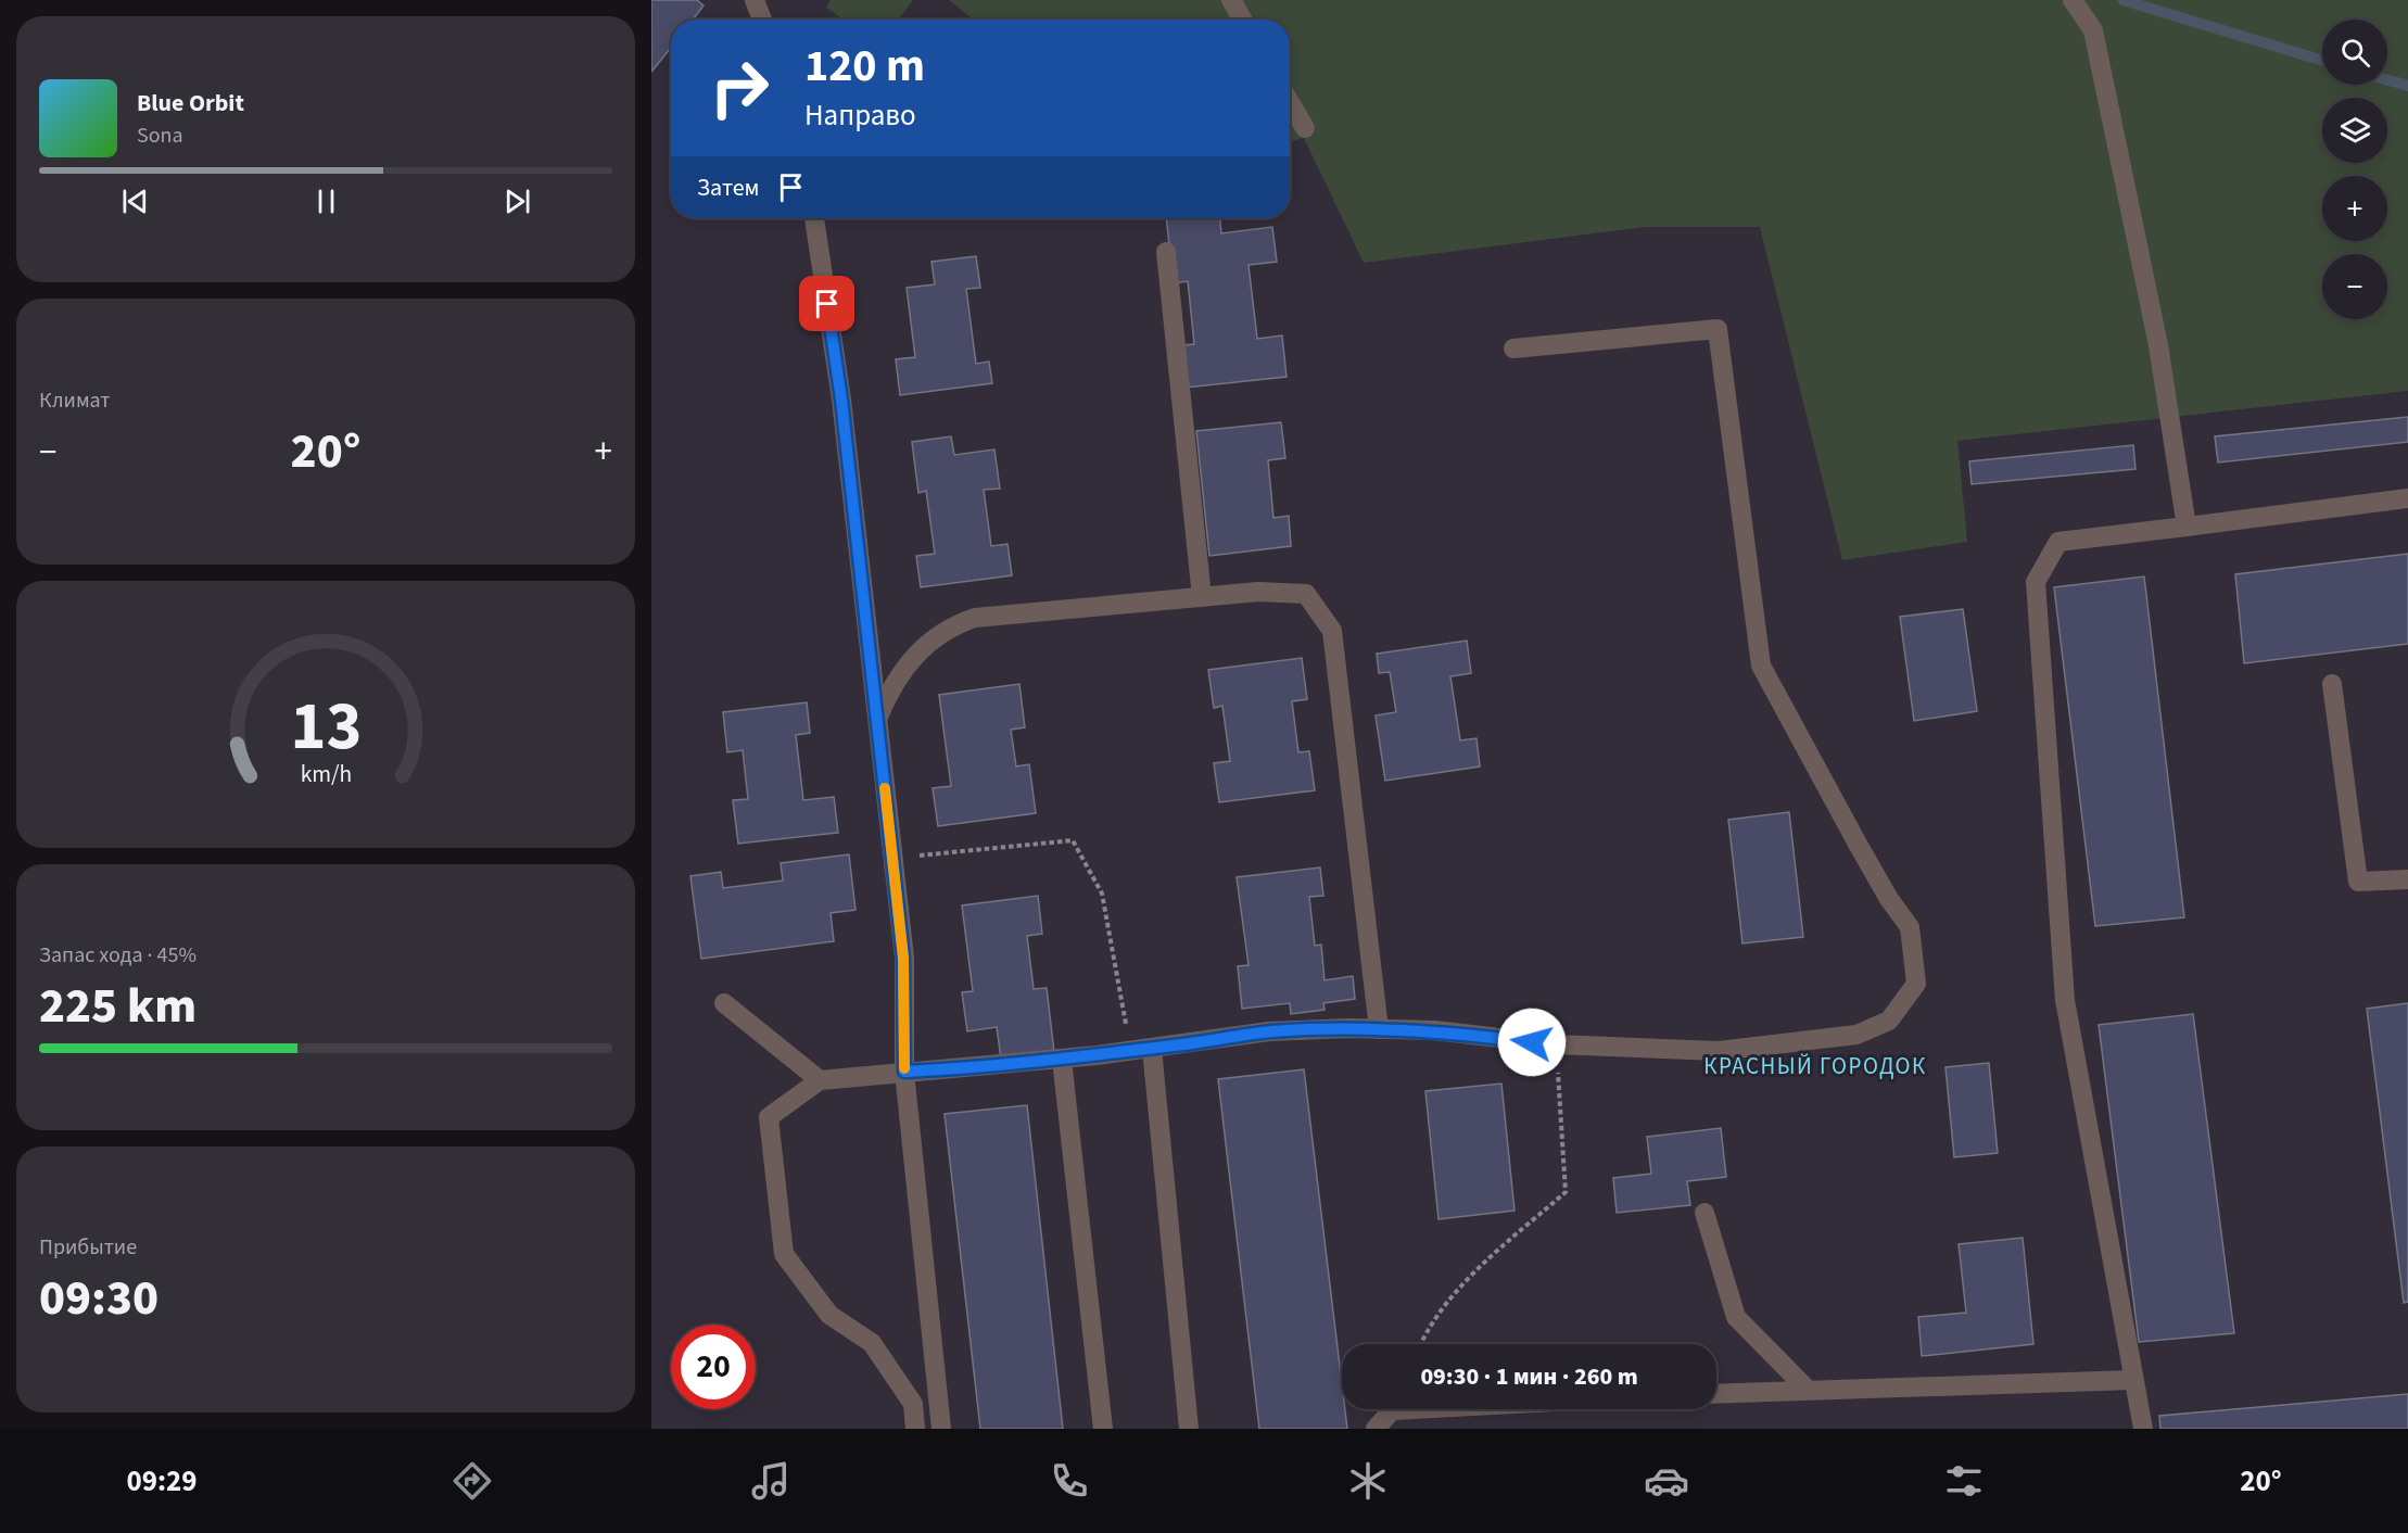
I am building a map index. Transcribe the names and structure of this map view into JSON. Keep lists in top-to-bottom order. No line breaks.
{"districts":["КРАСНЫЙ ГОРОДОК"],"page":{"map_buttons":["+","−"],"turn":["120 m","Направо"],"song":["Blue Orbit","Sona"],"then":"Затем","tile":["Климат",["Запас хода · 45%","225 km"],["Прибытие","09:30"]],"heat":["−","20°","+"],"limit":"20","trip":"09:30 · 1 мин · 260 m","tabs":["09:29","20°"],"gauge":["13","km/h"]}}
